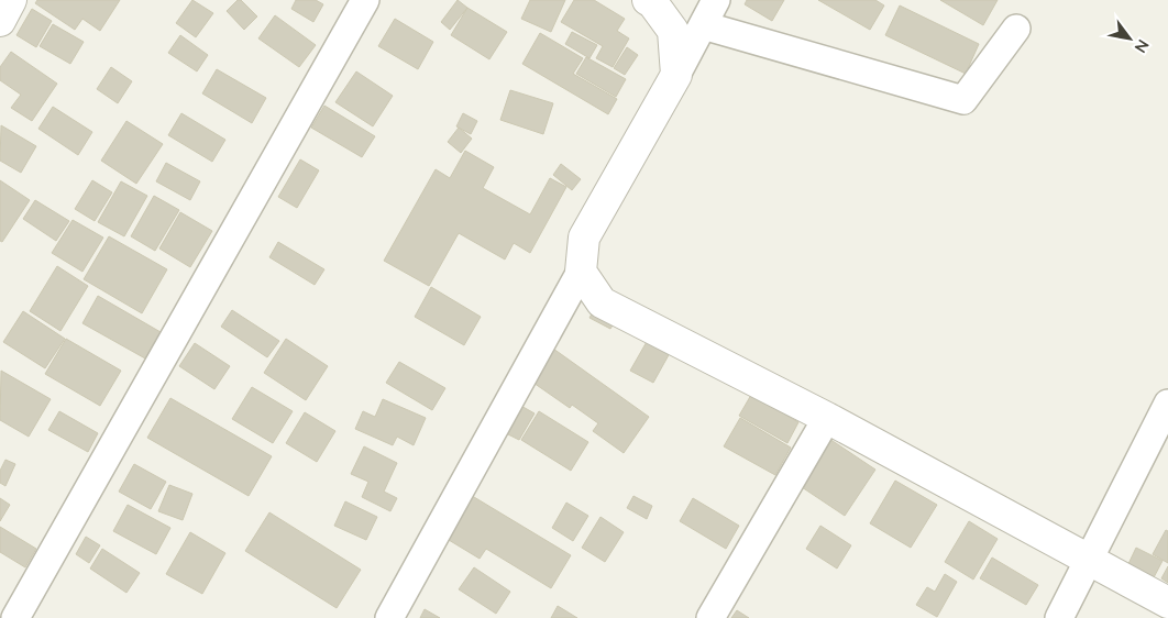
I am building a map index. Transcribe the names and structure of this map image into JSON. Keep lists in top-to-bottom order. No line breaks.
{"north":"bottom right"}
